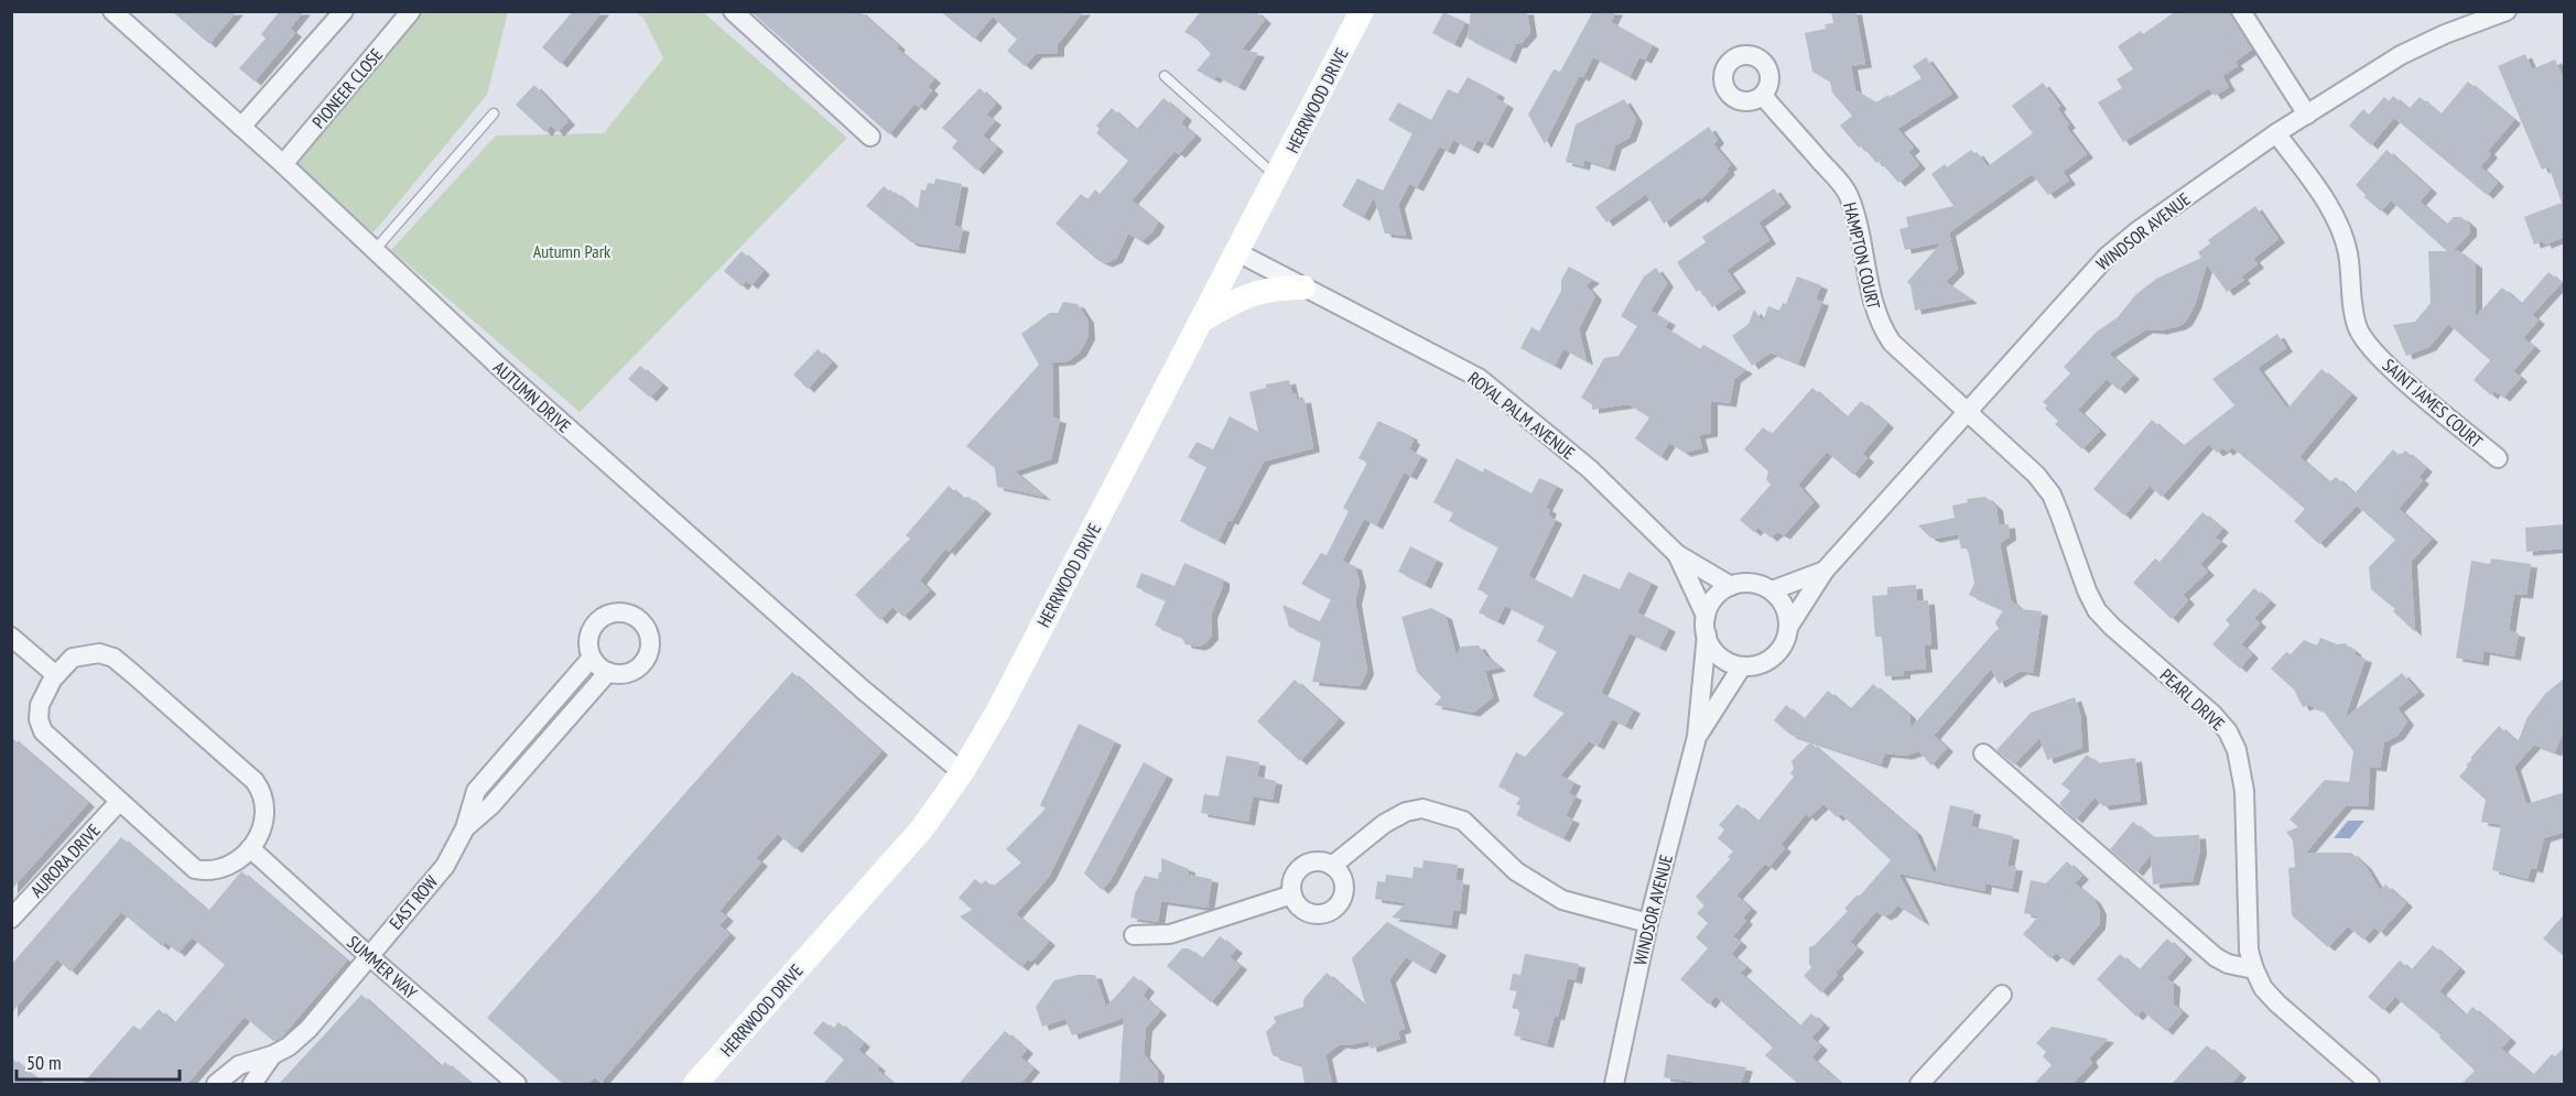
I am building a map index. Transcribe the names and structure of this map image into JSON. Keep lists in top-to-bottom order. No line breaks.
{"streets":{"street":["PIONEER CLOSE","HERRWOOD DRIVE","WINDSOR AVENUE","HAMPTON COURT","AUTUMN DRIVE","SAINT JAMES COURT","ROYAL PALM AVENUE","PEARL DRIVE","AURORA DRIVE","EAST ROW","SUMMER WAY"]},"crossings":[["PIONEER CLOSE","AUTUMN DRIVE"],["HERRWOOD DRIVE","AUTUMN DRIVE"],["HERRWOOD DRIVE","ROYAL PALM AVENUE"],["WINDSOR AVENUE","HAMPTON COURT"],["WINDSOR AVENUE","SAINT JAMES COURT"],["WINDSOR AVENUE","ROYAL PALM AVENUE"],["WINDSOR AVENUE","PEARL DRIVE"],["HAMPTON COURT","PEARL DRIVE"],["EAST ROW","SUMMER WAY"]],"parks":["Autumn Park"],"scale_bar":"50 m"}
